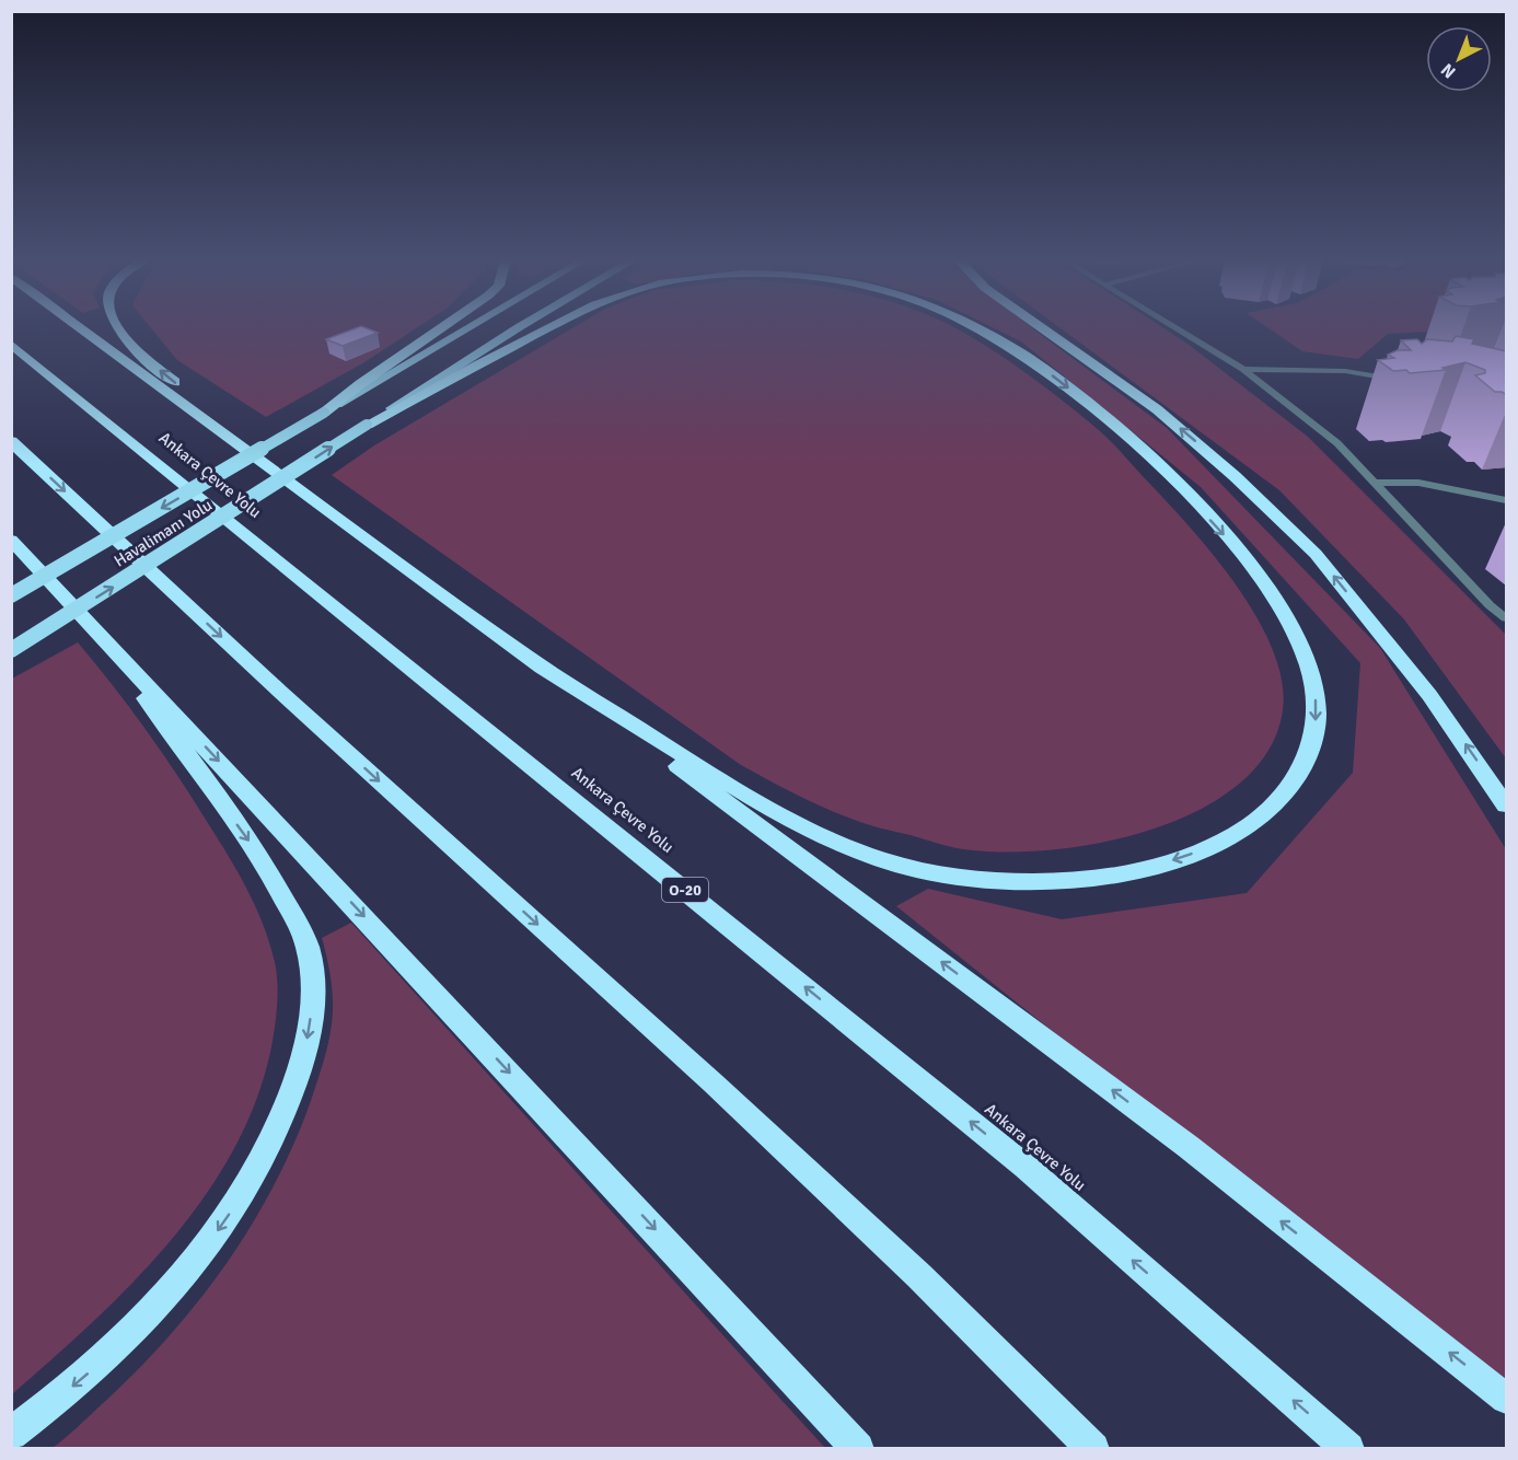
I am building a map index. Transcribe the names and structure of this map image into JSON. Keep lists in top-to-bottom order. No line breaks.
{"streets":{"highway":["Ankara Çevre Yolu","Havalimanı Yolu","O-20"]},"north":"bottom left"}
